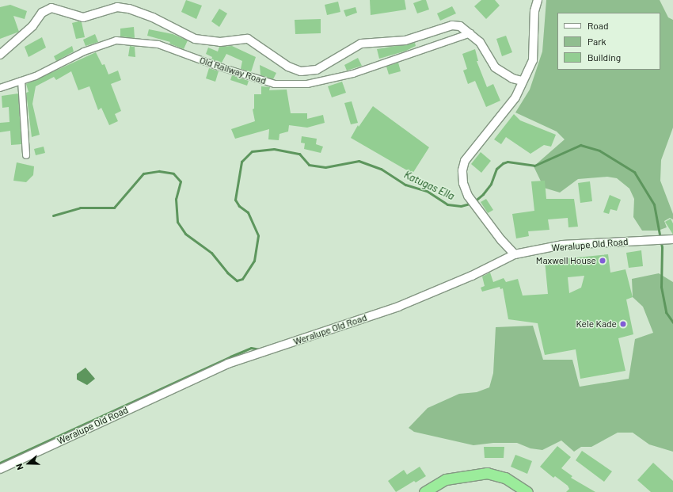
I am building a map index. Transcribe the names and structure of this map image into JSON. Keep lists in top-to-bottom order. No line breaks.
{"streets":{"street":["Old Railway Road","Weralupe Old Road"]},"water":["Katugas Ella"],"places":["Maxwell House","Kele Kade"],"legend":["Road","Park","Building"],"north":"left"}
